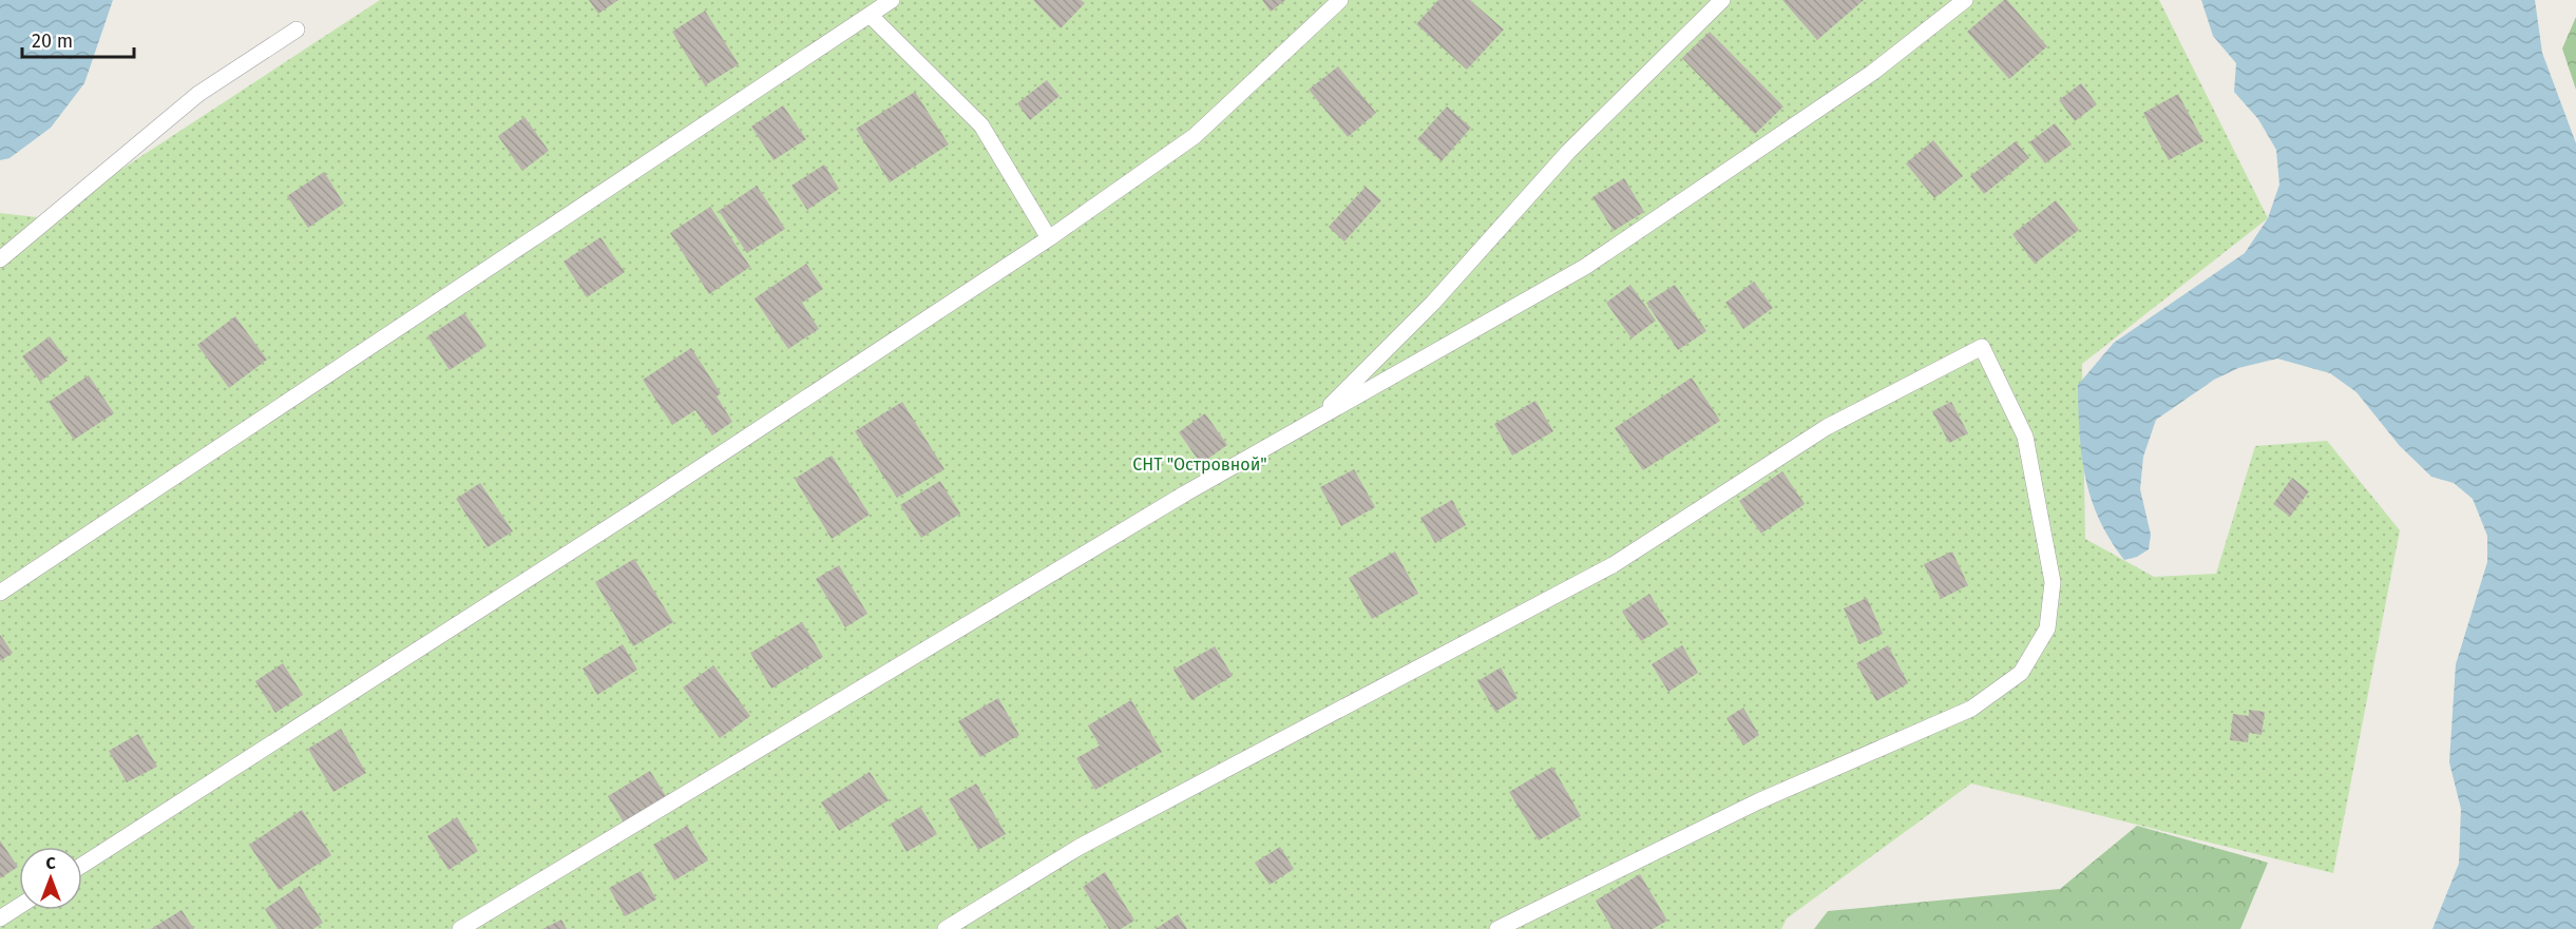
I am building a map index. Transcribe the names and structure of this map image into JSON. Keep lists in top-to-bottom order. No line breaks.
{"parks":["СНТ \"Островной\""],"scale_bar":"20 m","north":"top"}
